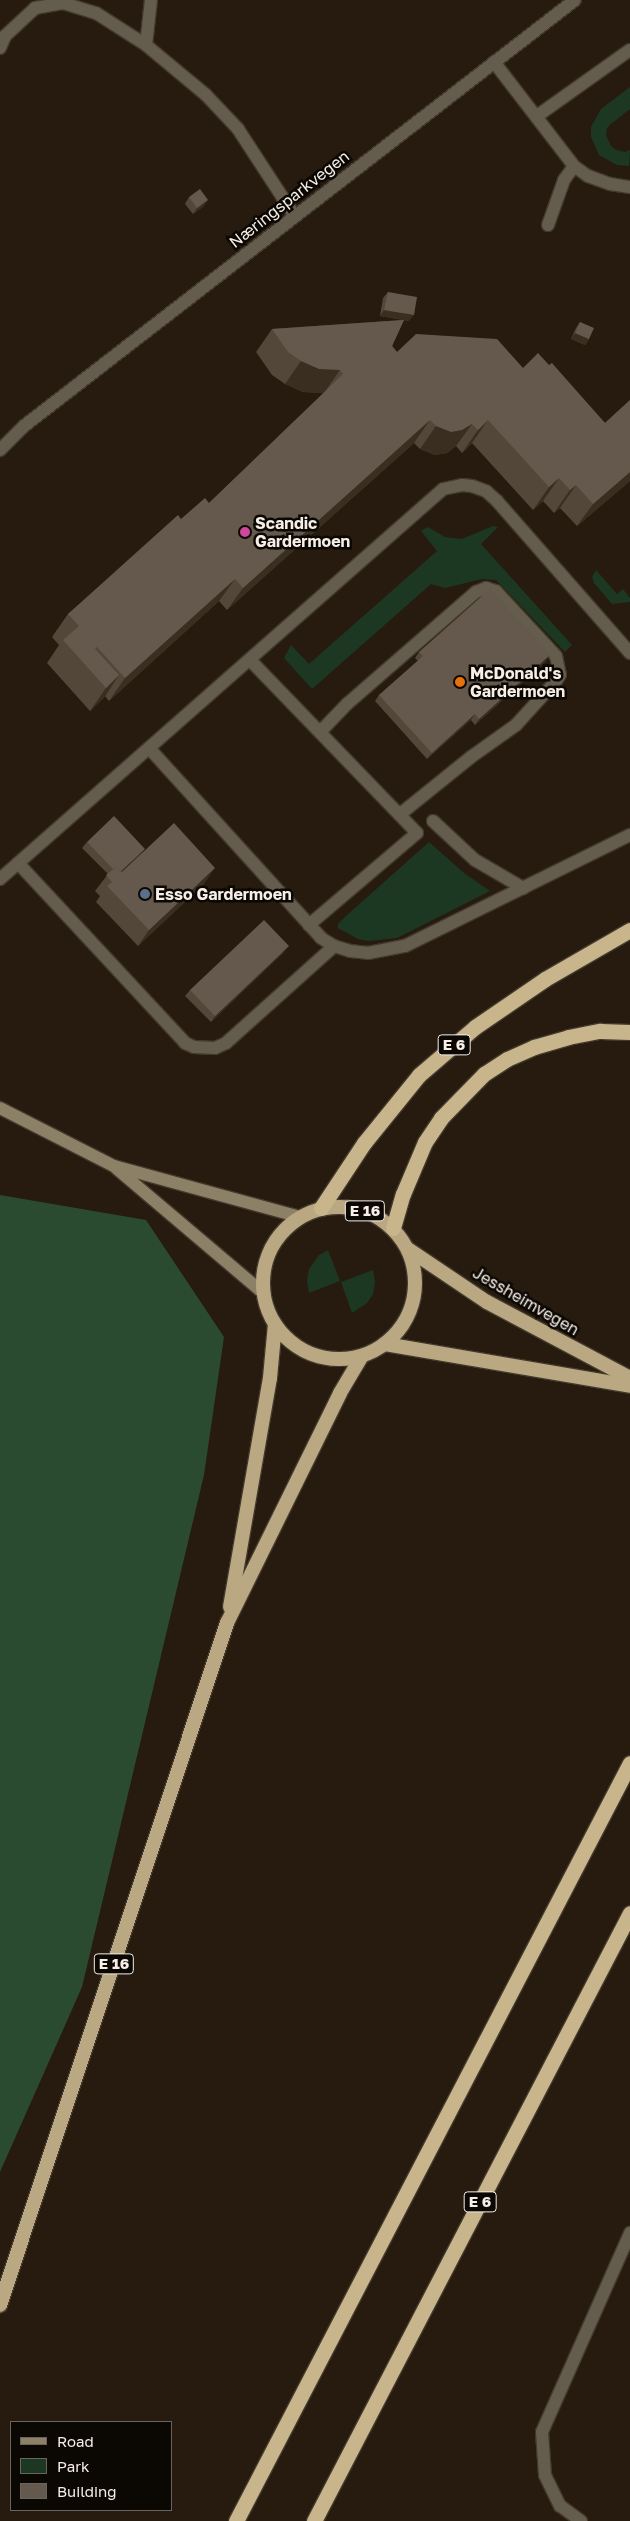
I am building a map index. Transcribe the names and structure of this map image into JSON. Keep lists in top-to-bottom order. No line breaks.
{"streets":{"highway":["E 6","E 16","Jessheimvegen"],"street":["Næringsparkvegen"]},"crossings":[["E 6","E 16"],["E 6","Jessheimvegen"],["E 16","Jessheimvegen"]],"places":["Scandic Gardermoen","McDonald's Gardermoen","Esso Gardermoen"],"legend":["Road","Park","Building"]}
